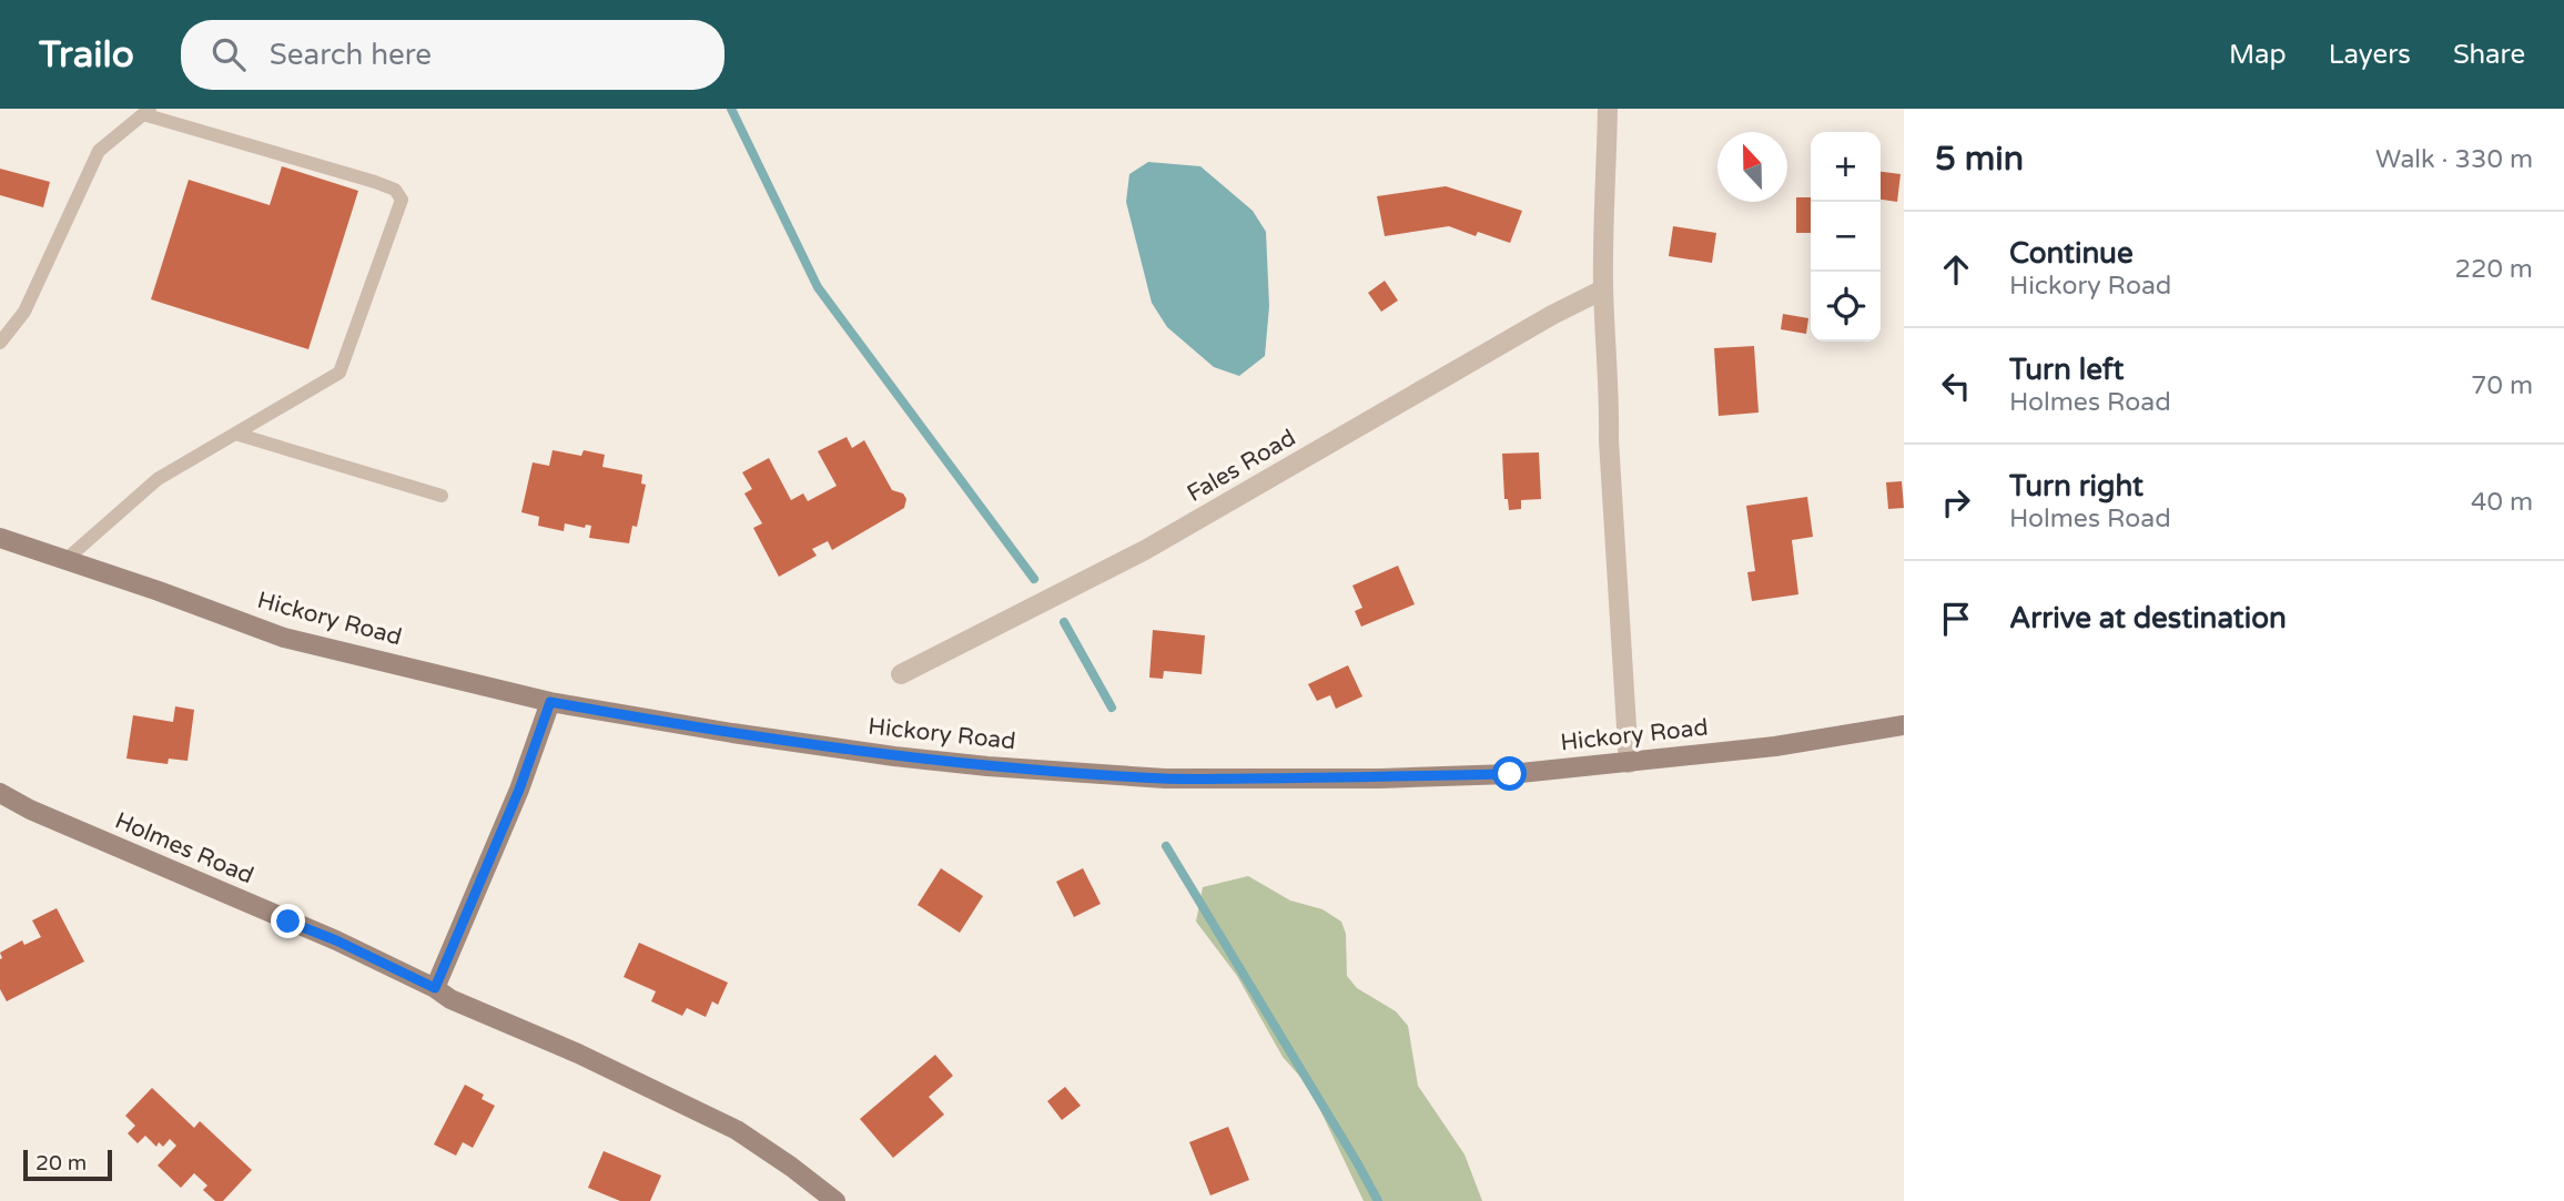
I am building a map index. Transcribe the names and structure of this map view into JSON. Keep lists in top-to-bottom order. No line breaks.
{"streets":{"main road":["Hickory Road","Holmes Road"],"street":["Fales Road"]},"scale_bar":"20 m","north":"top","page":{"header":"Trailo","search":"Search here","nav":["Map","Layers","Share"],"heading":["5 min","Walk · 330 m"],"map_buttons":["+","−"],"list":[["Continue","Hickory Road","220 m"],["Turn left","Holmes Road","70 m"],["Turn right","Holmes Road","40 m"],"Arrive at destination"],"scale":"20 m"}}
